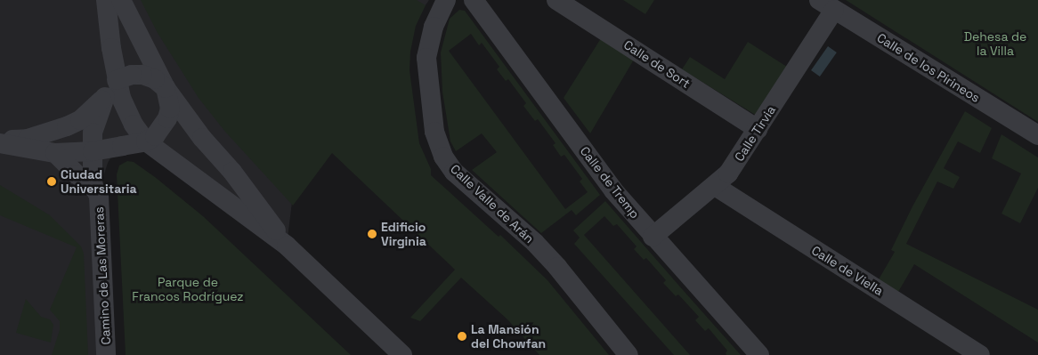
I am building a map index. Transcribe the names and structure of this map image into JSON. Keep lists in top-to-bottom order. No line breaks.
{"streets":{"street":["Calle de Sort","Calle de los Pirineos","Calle Tirvia","Calle de Tremp","Calle Valle de Arán","Calle de Viella","Camino de Las Moreras"]},"crossings":[["Calle de Sort","Calle Tirvia"],["Calle de los Pirineos","Calle Tirvia"],["Calle Tirvia","Calle de Tremp"],["Calle Tirvia","Calle de Viella"]],"parks":["Dehesa de la Villa","Parque de Francos Rodríguez"],"places":["Ciudad Universitaria","Edificio Virginia","La Mansión del Chowfan"]}
